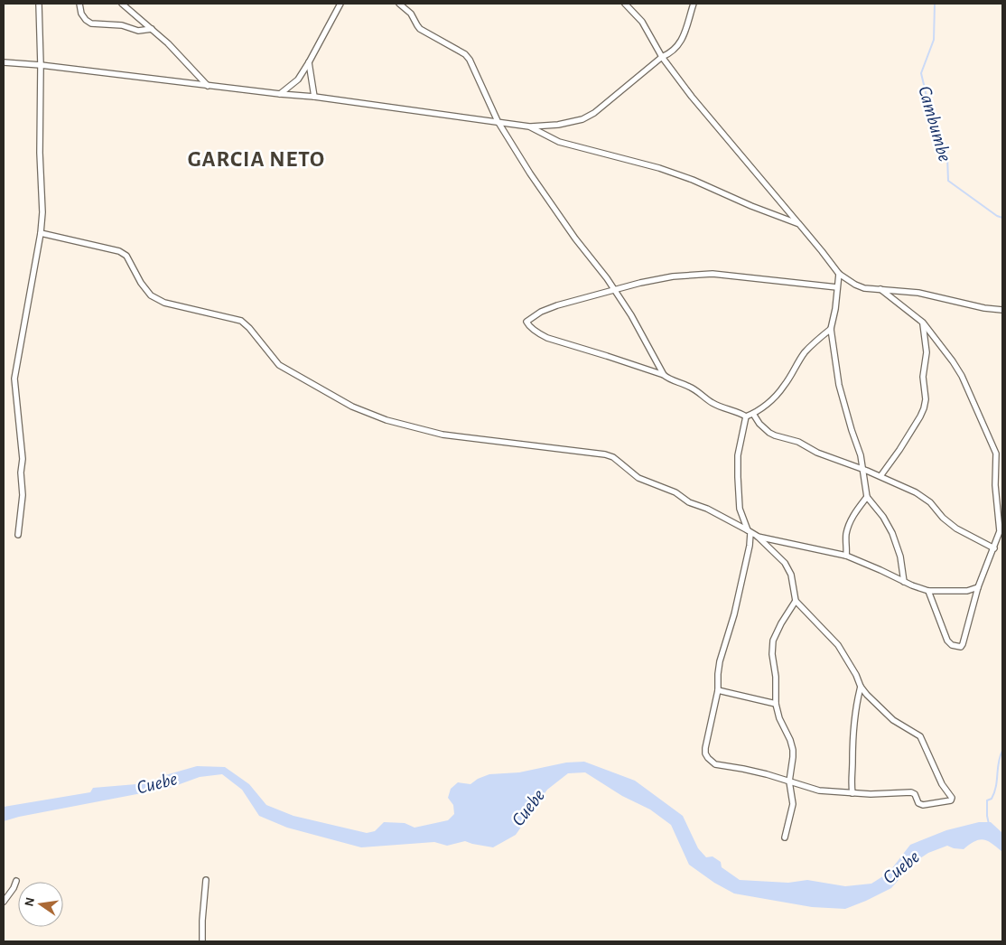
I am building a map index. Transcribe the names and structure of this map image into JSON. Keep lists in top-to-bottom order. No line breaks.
{"districts":["GARCIA NETO"],"water":["Cambumbe","Cuebe"],"north":"left"}
